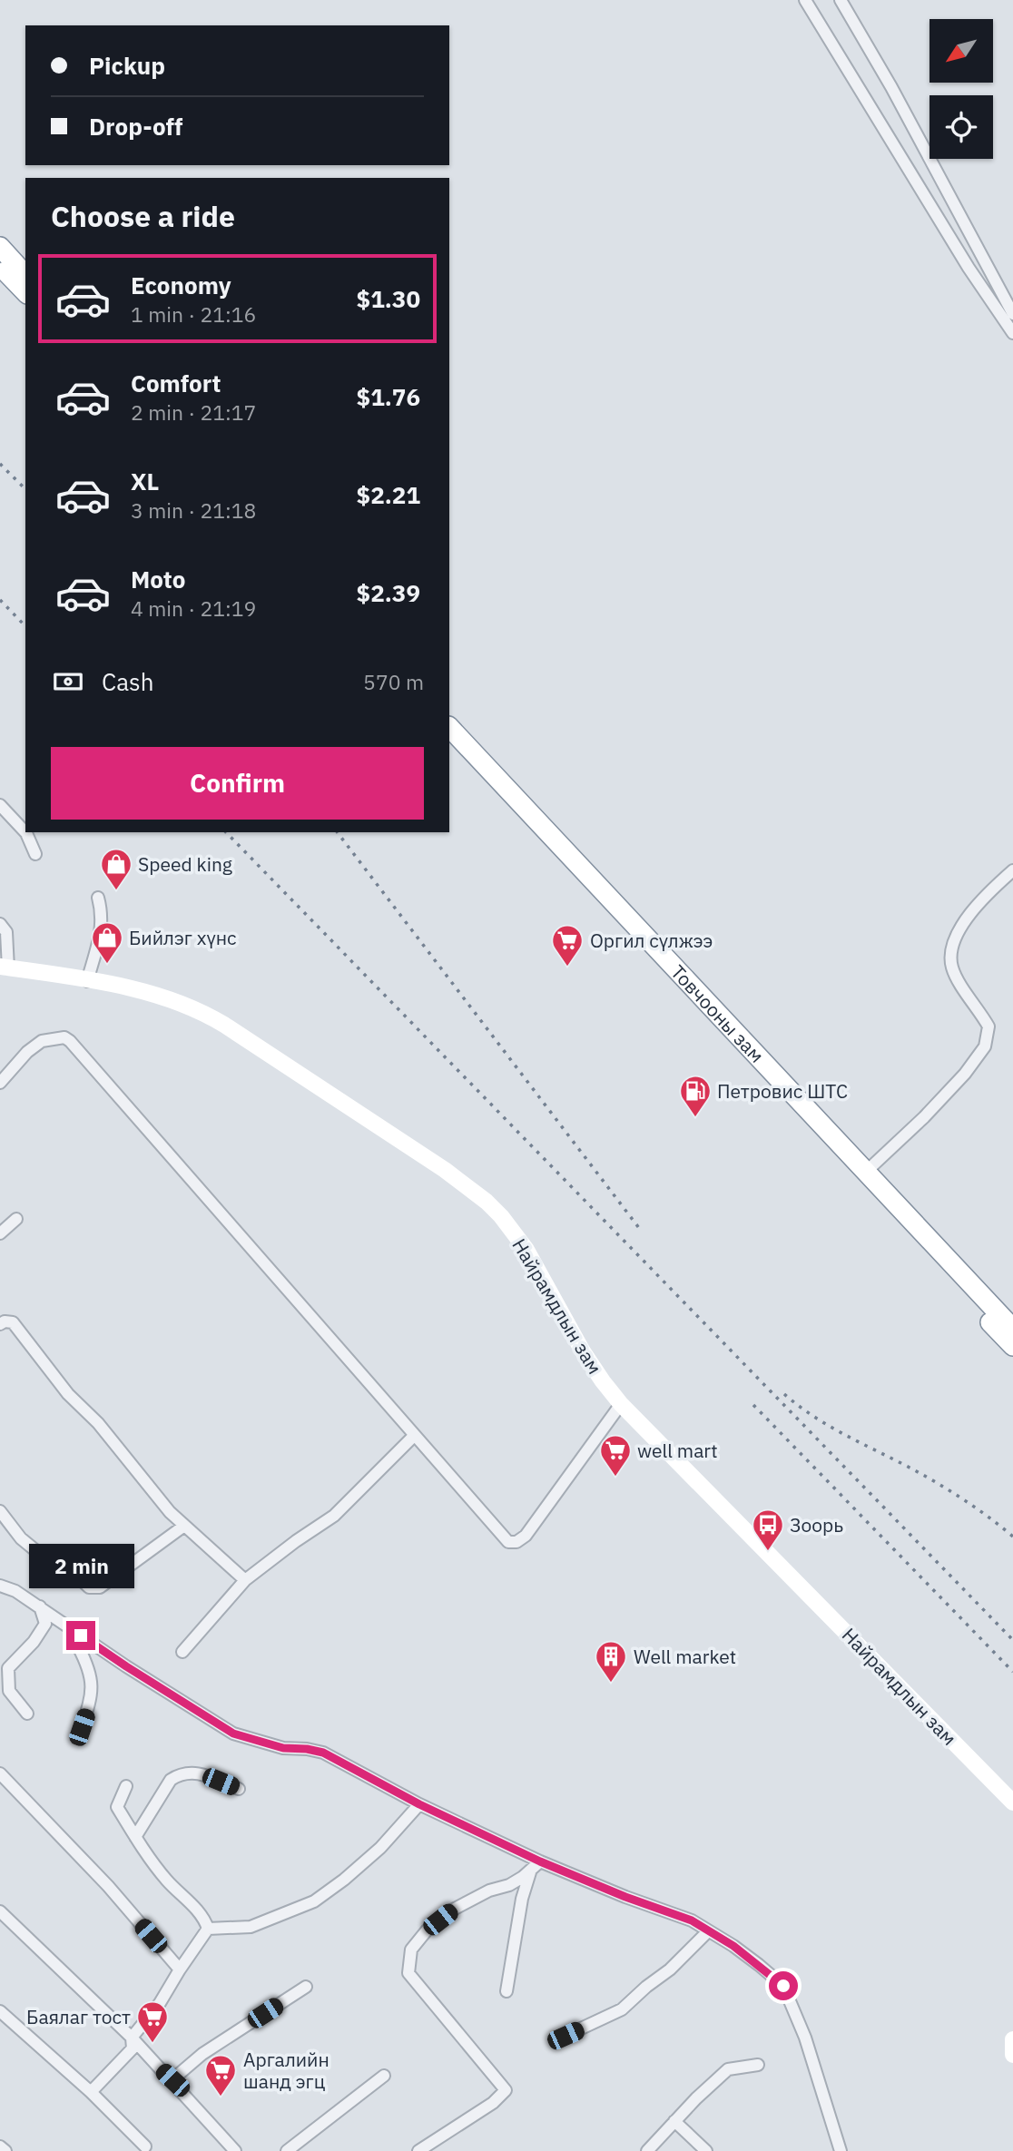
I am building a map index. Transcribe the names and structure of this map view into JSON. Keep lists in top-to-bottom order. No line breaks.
{"streets":{"highway":["Товчооны зам"],"main road":["Найрамдлын зам"]},"places":{"shop":["Speed king","Бийлэг хүнс"],"supermarket":["Оргил сүлжээ","well mart","Баялаг тост","Аргалийн шанд эгц"],"fuel station":["Петровис ШТС"],"bus stop":["Зоорь"],"building":["Well market"]},"north":"bottom left","page":{"banner":["Pickup","Drop-off"],"heading":"Choose a ride","list":[{"name":"Economy","note":"1 min · 21:16","value":"$1.30"},{"name":"Comfort","note":"2 min · 21:17","value":"$1.76"},{"name":"XL","note":"3 min · 21:18","value":"$2.21"},{"name":"Moto","note":"4 min · 21:19","value":"$2.39"}],"pay":["Cash","570 m"],"buttons":"Confirm","bubble":"2 min"}}
